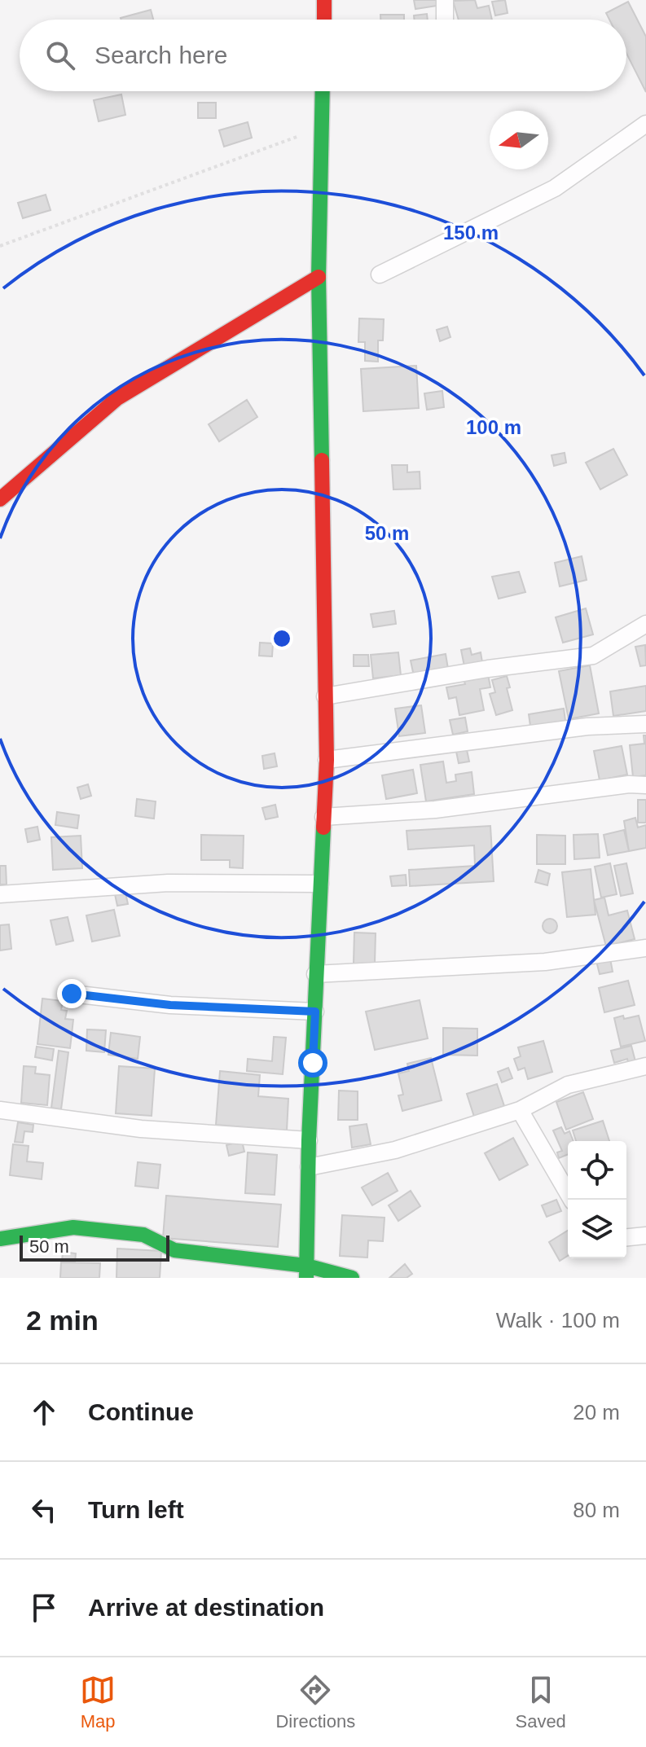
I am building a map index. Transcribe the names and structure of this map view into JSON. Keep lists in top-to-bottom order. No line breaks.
{"scale_bar":"50 m","north":"left","page":{"search":"Search here","scale":"50 m","heading":["2 min","Walk · 100 m"],"list":[["Continue","20 m"],["Turn left","80 m"],"Arrive at destination"],"nav":["Map","Directions","Saved"]},"rings":["150 m","100 m","50 m"]}
